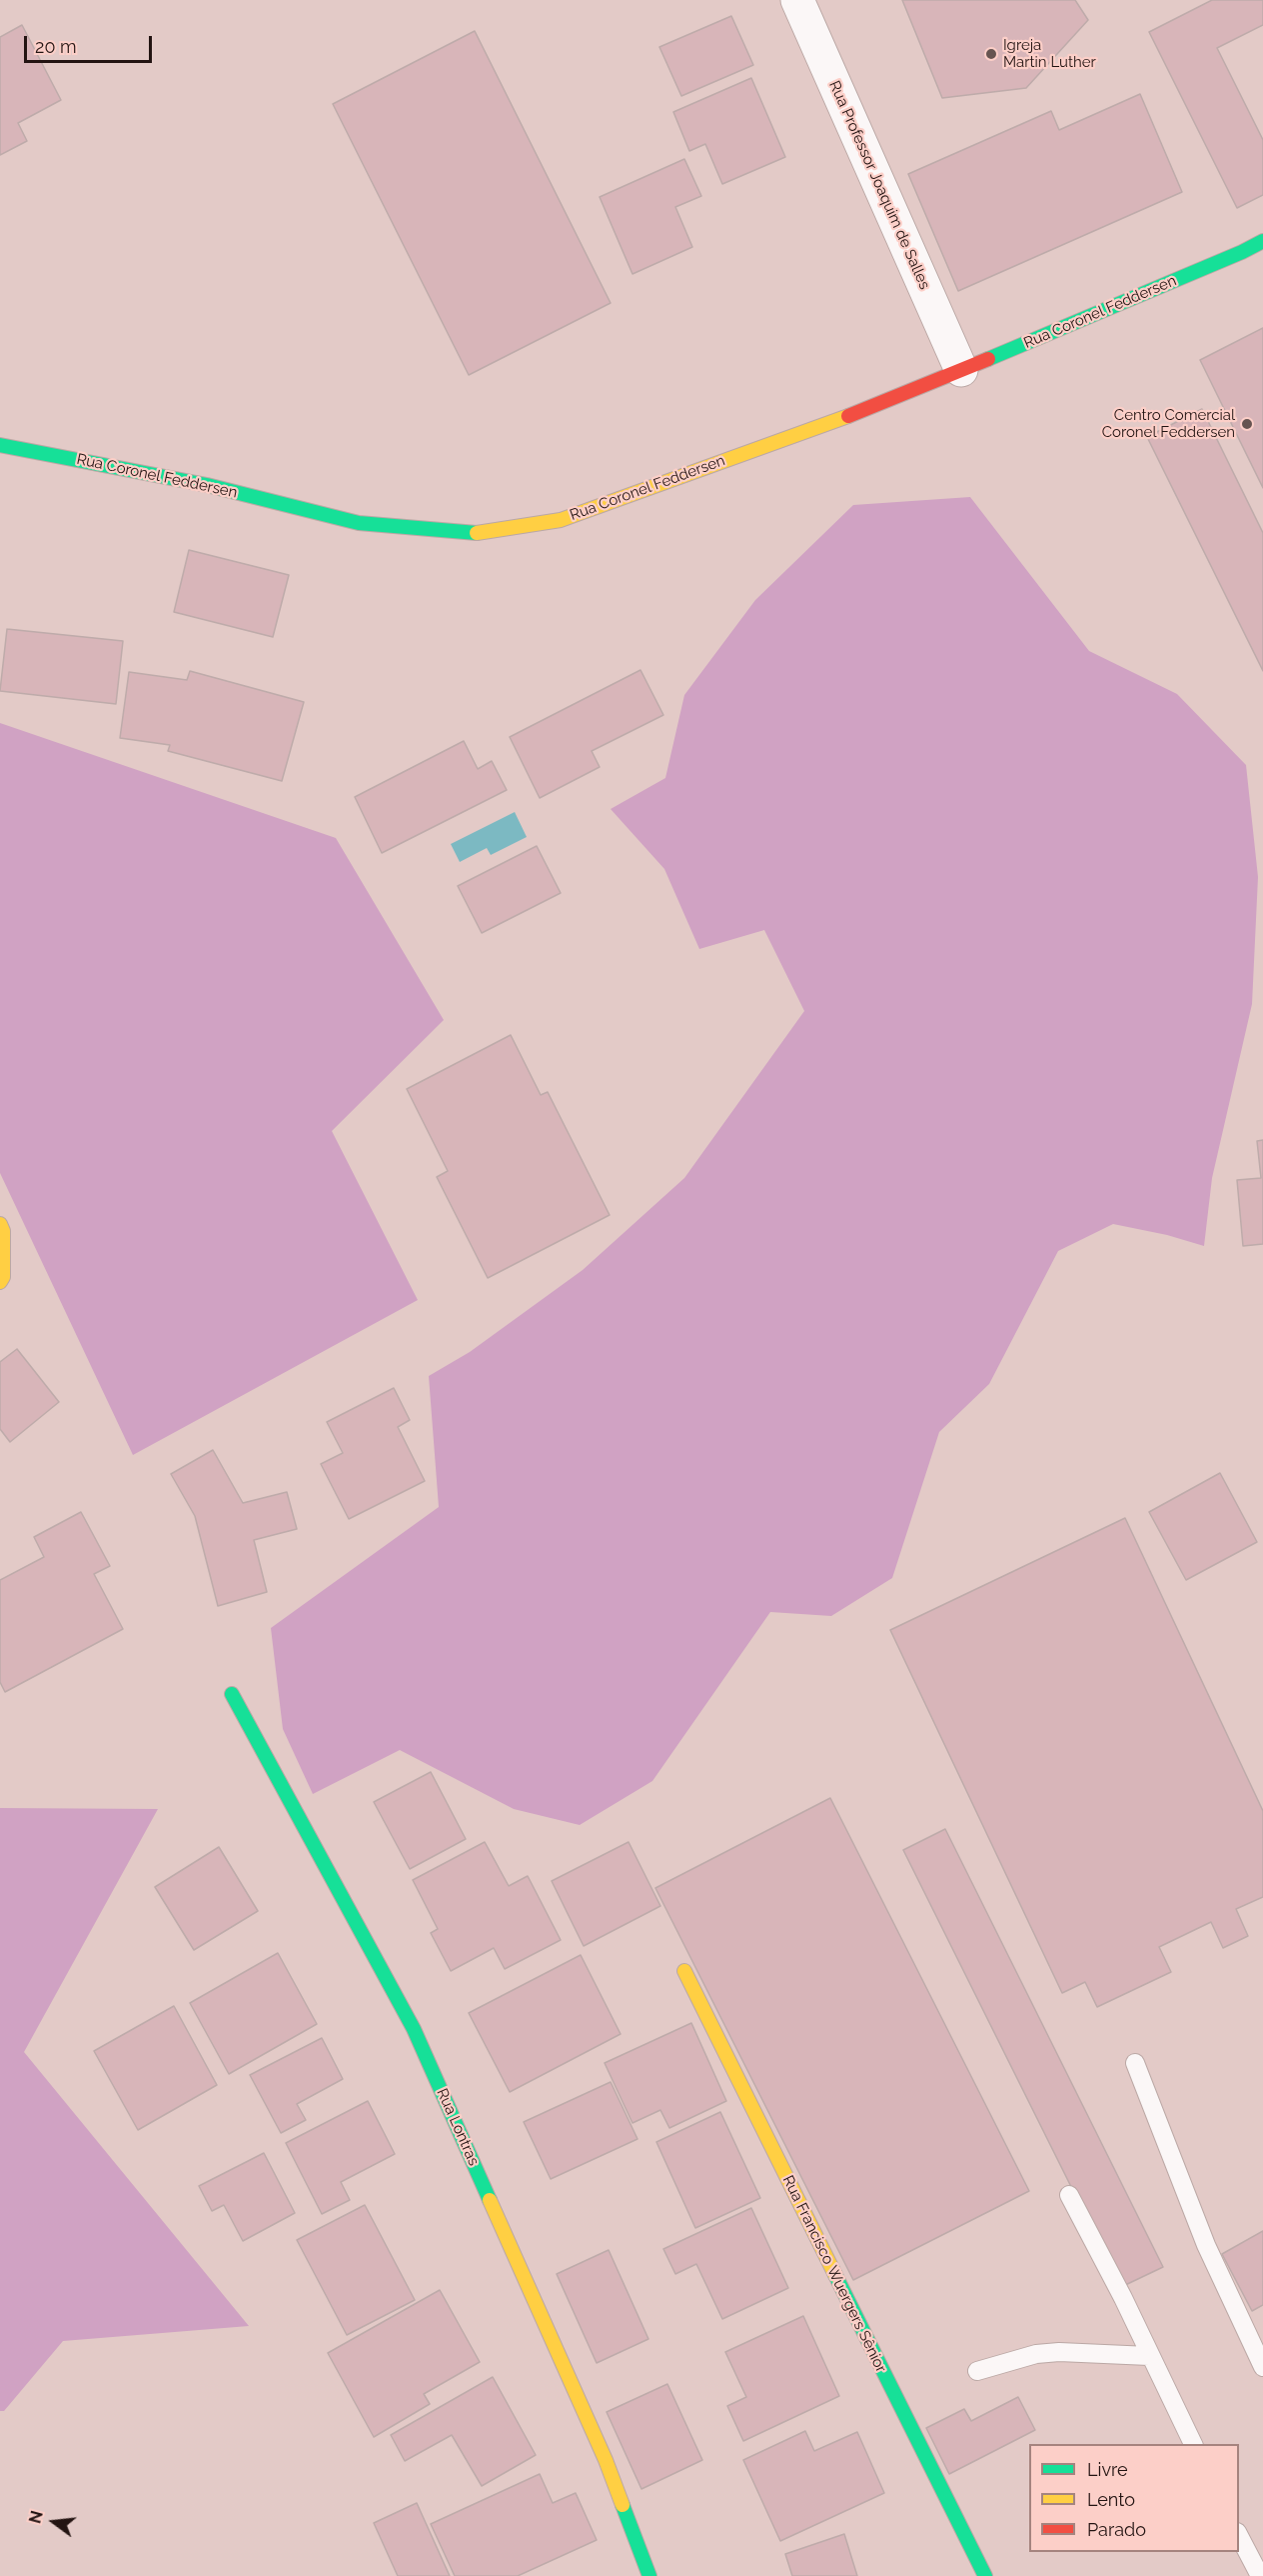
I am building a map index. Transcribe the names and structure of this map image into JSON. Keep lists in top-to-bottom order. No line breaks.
{"streets":{"street":["Rua Professor Joaquim de Salles","Rua Coronel Feddersen","Rua Lontras","Rua Francisco Wuergers Sênior"]},"crossings":[["Rua Professor Joaquim de Salles","Rua Coronel Feddersen"]],"places":["Igreja Martin Luther","Centro Comercial Coronel Feddersen"],"legend":["Livre","Lento","Parado"],"scale_bar":"20 m","north":"left"}
